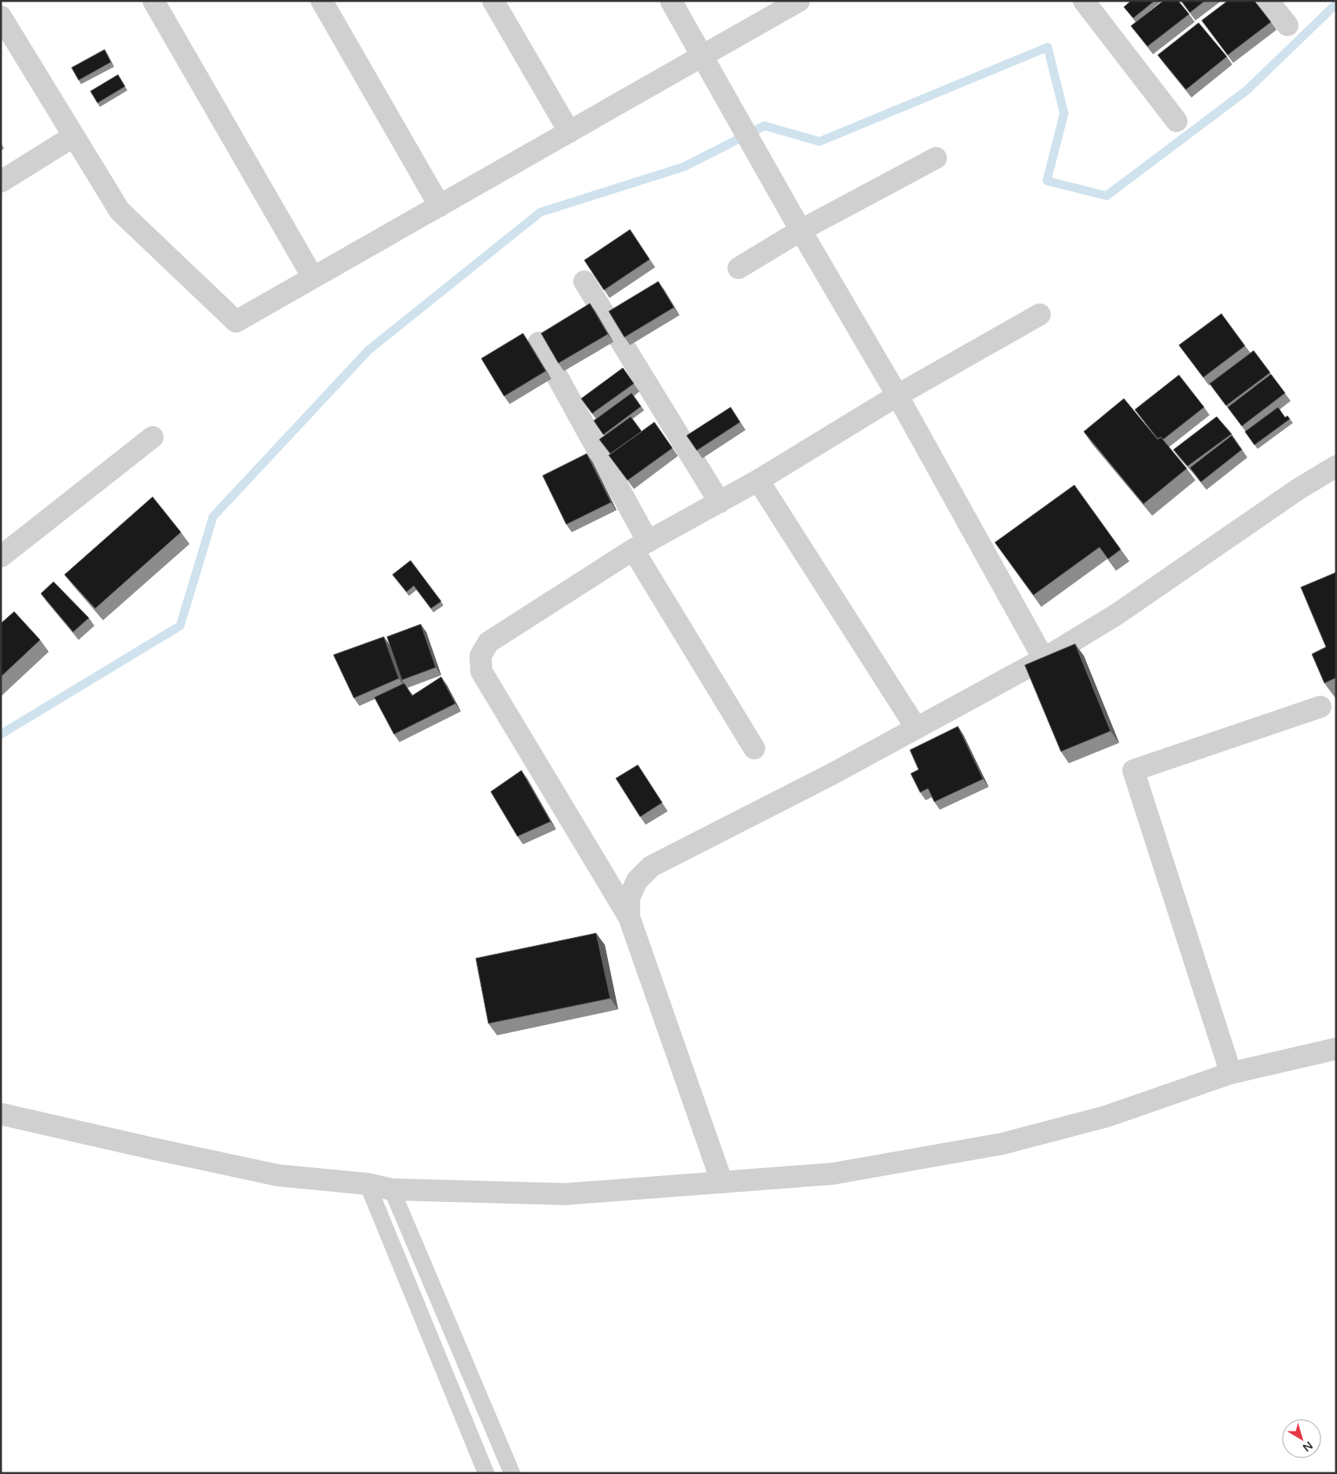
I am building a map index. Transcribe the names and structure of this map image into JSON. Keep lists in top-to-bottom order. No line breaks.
{"north":"bottom right"}
